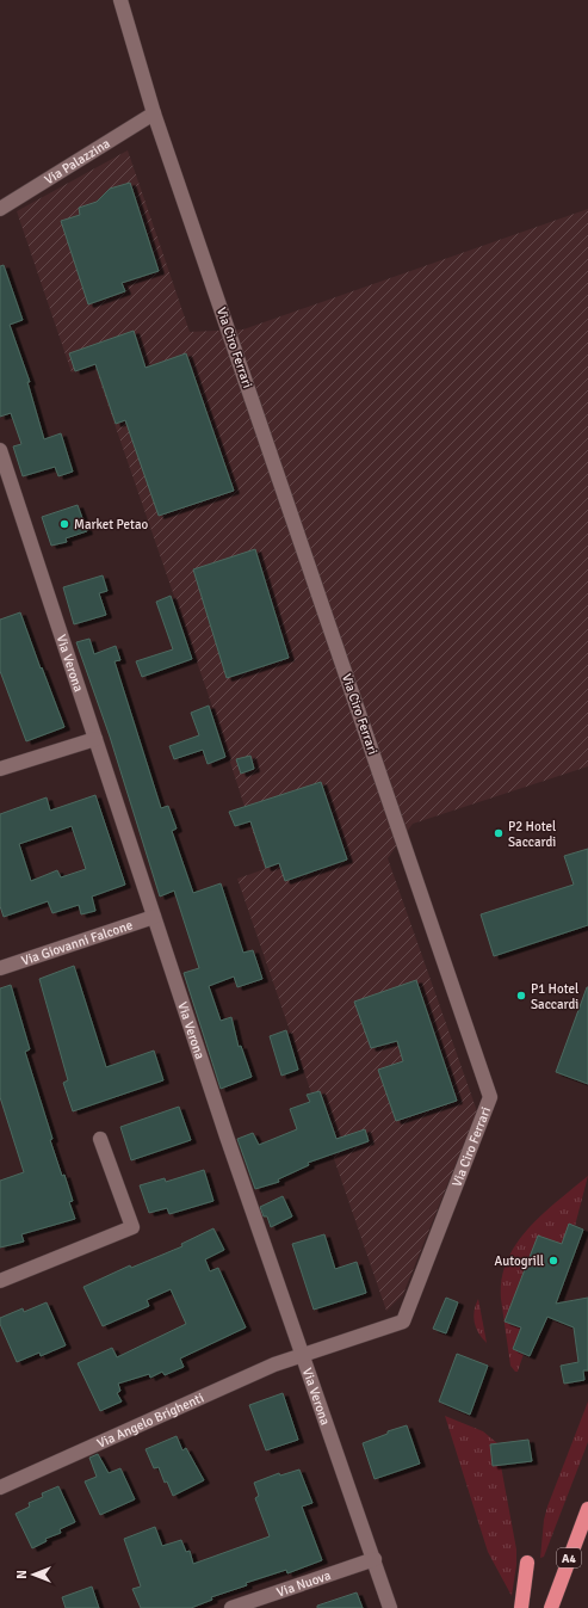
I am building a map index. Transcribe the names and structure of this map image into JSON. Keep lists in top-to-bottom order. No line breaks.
{"streets":{"highway":["A4"],"street":["Via Palazzina","Via Ciro Ferrari","Via Verona","Via Giovanni Falcone","Via Angelo Brighenti","Via Nuova"]},"crossings":[["Via Palazzina","Via Ciro Ferrari"],["Via Ciro Ferrari","Via Verona"],["Via Ciro Ferrari","Via Angelo Brighenti"],["Via Verona","Via Giovanni Falcone"],["Via Verona","Via Angelo Brighenti"],["Via Verona","Via Nuova"]],"places":["Market Petao","P2 Hotel Saccardi","P1 Hotel Saccardi","Autogrill"],"north":"left"}
